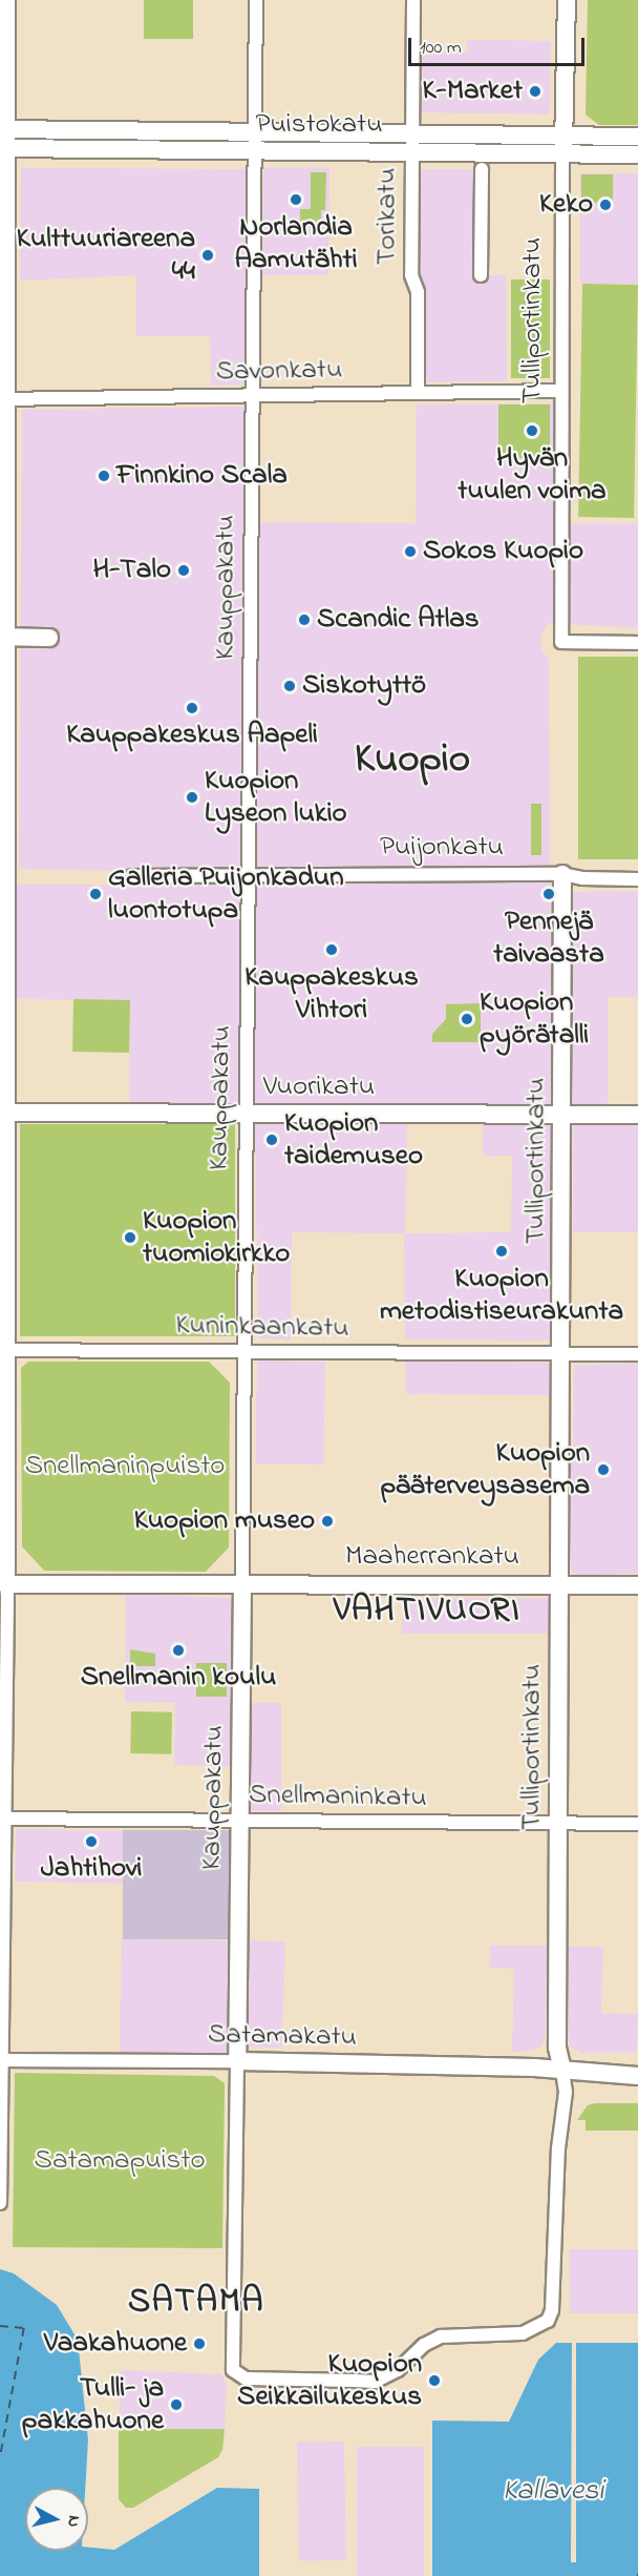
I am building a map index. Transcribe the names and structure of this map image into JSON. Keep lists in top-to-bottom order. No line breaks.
{"streets":{"main road":["Puistokatu","Tulliportinkatu","Kauppakatu","Vuorikatu","Maaherrankatu","Satamakatu"],"street":["Torikatu","Savonkatu","Puijonkatu","Kuninkaankatu","Snellmaninkatu"]},"crossings":[["Puistokatu","Torikatu"],["Puistokatu","Tulliportinkatu"],["Puistokatu","Kauppakatu"],["Torikatu","Savonkatu"],["Tulliportinkatu","Savonkatu"],["Tulliportinkatu","Kauppakatu"],["Tulliportinkatu","Puijonkatu"],["Tulliportinkatu","Vuorikatu"],["Tulliportinkatu","Kuninkaankatu"],["Tulliportinkatu","Maaherrankatu"],["Tulliportinkatu","Snellmaninkatu"],["Tulliportinkatu","Satamakatu"],["Savonkatu","Kauppakatu"],["Kauppakatu","Puijonkatu"],["Kauppakatu","Vuorikatu"],["Kauppakatu","Kuninkaankatu"],["Kauppakatu","Maaherrankatu"],["Kauppakatu","Snellmaninkatu"],["Kauppakatu","Satamakatu"]],"districts":["Kuopio","VAHTIVUORI","SATAMA"],"water":["Kallavesi"],"parks":["Snellmaninpuisto","Satamapuisto"],"places":["K-Market","Norlandia Aamutähti","Keko","Kulttuuriareena 44","Hyvän tuulen voima","Finnkino Scala","Sokos Kuopio","H-Talo","Scandic Atlas","Siskotyttö","Kauppakeskus Aapeli","Kuopion Lyseon lukio","Galleria Puijonkadun luontotupa","Pennejä taivaasta","Kauppakeskus Vihtori","Kuopion pyörätalli","Kuopion taidemuseo","Kuopion tuomiokirkko","Kuopion metodistiseurakunta","Kuopion pääterveysasema","Kuopion museo","Snellmanin koulu","Jahtihovi","Vaakahuone","Kuopion Seikkailukeskus","Tulli- ja pakkahuone"],"scale_bar":"100 m","north":"right"}
